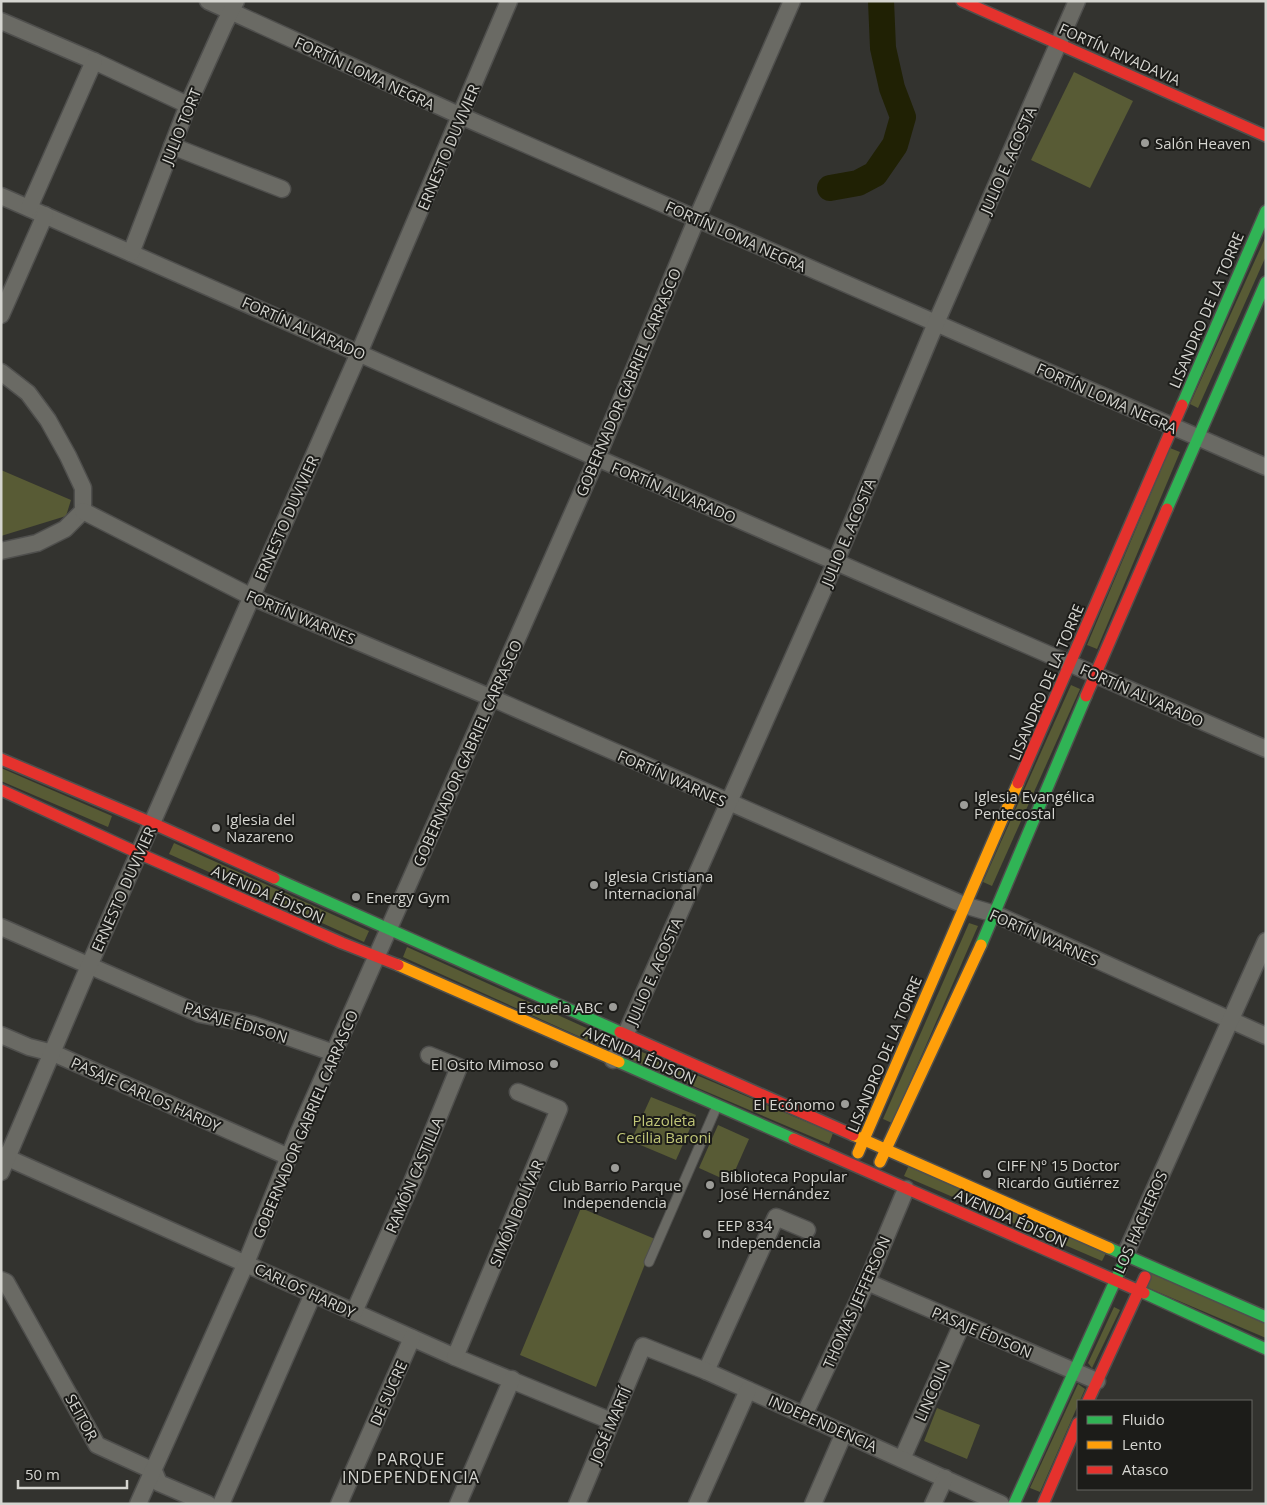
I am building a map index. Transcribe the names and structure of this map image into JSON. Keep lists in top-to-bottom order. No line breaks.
{"streets":{"main road":["FORTÍN RIVADAVIA","LISANDRO DE LA TORRE","AVENIDA ÉDISON","LOS HACHEROS"],"street":["FORTÍN LOMA NEGRA","JULIO TORT","ERNESTO DUVIVIER","JULIO E. ACOSTA","FORTÍN ALVARADO","GOBERNADOR GABRIEL CARRASCO","FORTÍN WARNES","PASAJE ÉDISON","PASAJE CARLOS HARDY","RAMÓN CASTILLA","SIMÓN BOLÍVAR","CARLOS HARDY","THOMAS JEFFERSON","LINCOLN","DE SUCRE","SEITOR","INDEPENDENCIA","JOSÉ MARTÍ"]},"crossings":[["FORTÍN RIVADAVIA","JULIO E. ACOSTA"],["FORTÍN LOMA NEGRA","JULIO TORT"],["FORTÍN LOMA NEGRA","ERNESTO DUVIVIER"],["FORTÍN LOMA NEGRA","JULIO E. ACOSTA"],["FORTÍN LOMA NEGRA","LISANDRO DE LA TORRE"],["FORTÍN LOMA NEGRA","GOBERNADOR GABRIEL CARRASCO"],["JULIO TORT","FORTÍN ALVARADO"],["ERNESTO DUVIVIER","FORTÍN ALVARADO"],["ERNESTO DUVIVIER","FORTÍN WARNES"],["ERNESTO DUVIVIER","AVENIDA ÉDISON"],["ERNESTO DUVIVIER","PASAJE ÉDISON"],["ERNESTO DUVIVIER","PASAJE CARLOS HARDY"],["ERNESTO DUVIVIER","CARLOS HARDY"],["JULIO E. ACOSTA","FORTÍN ALVARADO"],["JULIO E. ACOSTA","FORTÍN WARNES"],["JULIO E. ACOSTA","AVENIDA ÉDISON"],["LISANDRO DE LA TORRE","FORTÍN ALVARADO"],["LISANDRO DE LA TORRE","FORTÍN WARNES"],["LISANDRO DE LA TORRE","AVENIDA ÉDISON"],["FORTÍN ALVARADO","GOBERNADOR GABRIEL CARRASCO"],["GOBERNADOR GABRIEL CARRASCO","FORTÍN WARNES"],["GOBERNADOR GABRIEL CARRASCO","AVENIDA ÉDISON"],["GOBERNADOR GABRIEL CARRASCO","PASAJE ÉDISON"],["GOBERNADOR GABRIEL CARRASCO","PASAJE CARLOS HARDY"],["GOBERNADOR GABRIEL CARRASCO","CARLOS HARDY"],["GOBERNADOR GABRIEL CARRASCO","SEITOR"],["FORTÍN WARNES","LOS HACHEROS"],["AVENIDA ÉDISON","LOS HACHEROS"],["AVENIDA ÉDISON","THOMAS JEFFERSON"],["PASAJE ÉDISON","LOS HACHEROS"],["PASAJE ÉDISON","THOMAS JEFFERSON"],["PASAJE ÉDISON","LINCOLN"],["RAMÓN CASTILLA","CARLOS HARDY"],["SIMÓN BOLÍVAR","CARLOS HARDY"],["CARLOS HARDY","DE SUCRE"],["CARLOS HARDY","JOSÉ MARTÍ"],["THOMAS JEFFERSON","INDEPENDENCIA"],["LINCOLN","INDEPENDENCIA"],["INDEPENDENCIA","JOSÉ MARTÍ"]],"districts":["PARQUE INDEPENDENCIA"],"parks":["Plazoleta Cecilia Baroni"],"places":["Salón Heaven","Iglesia Evangélica Pentecostal","Iglesia del Nazareno","Iglesia Cristiana Internacional","Energy Gym","Escuela ABC","El Osito Mimoso","El Ecónomo","Club Barrio Parque Independencia","CIFF Nº 15 Doctor Ricardo Gutiérrez","Biblioteca Popular José Hernández","EEP 834 Independencia"],"legend":["Fluido","Lento","Atasco"],"scale_bar":"50 m"}
